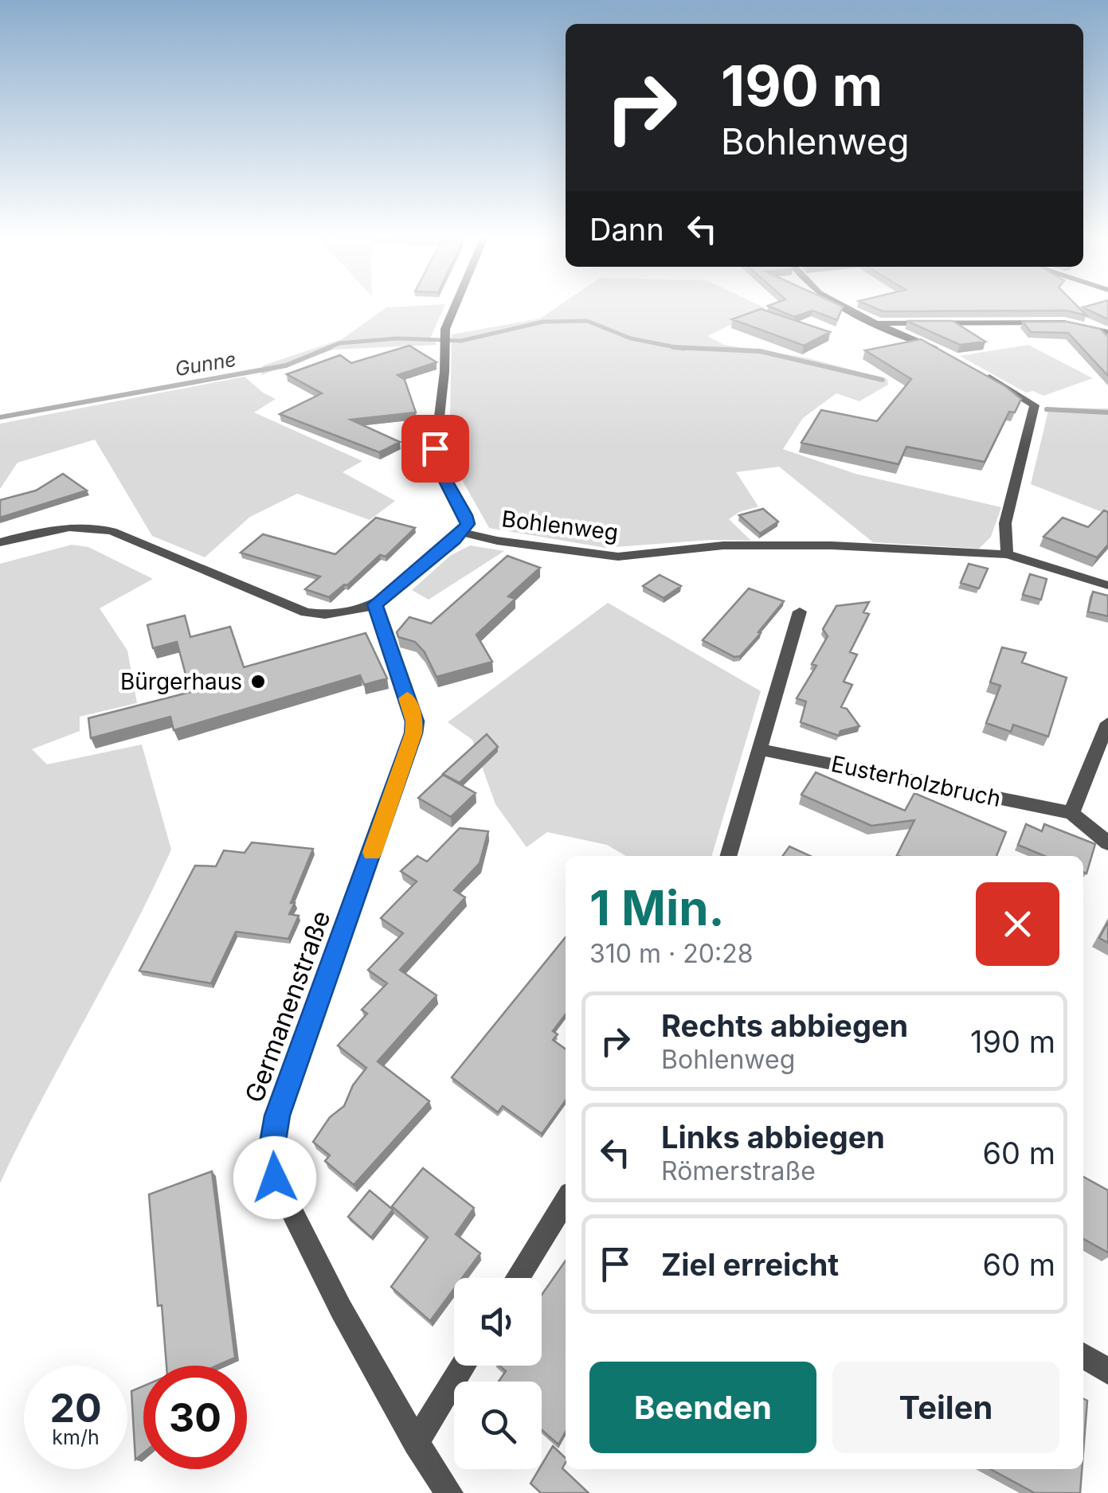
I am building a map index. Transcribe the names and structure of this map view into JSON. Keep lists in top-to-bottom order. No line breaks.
{"streets":{"street":["Bohlenweg","Eusterholzbruch","Germanenstraße"]},"water":["Gunne"],"places":["Bürgerhaus"],"page":{"turn":["190 m","Bohlenweg"],"then":"Dann","heading":["1 Min.","310 m · 20:28"],"list":[{"name":"Rechts abbiegen","note":"Bohlenweg","value":"190 m"},{"name":"Links abbiegen","note":"Römerstraße","value":"60 m"},{"name":"Ziel erreicht","value":"60 m"}],"buttons":["Beenden","Teilen"],"speed":"20 km/h","limit":"30"}}
